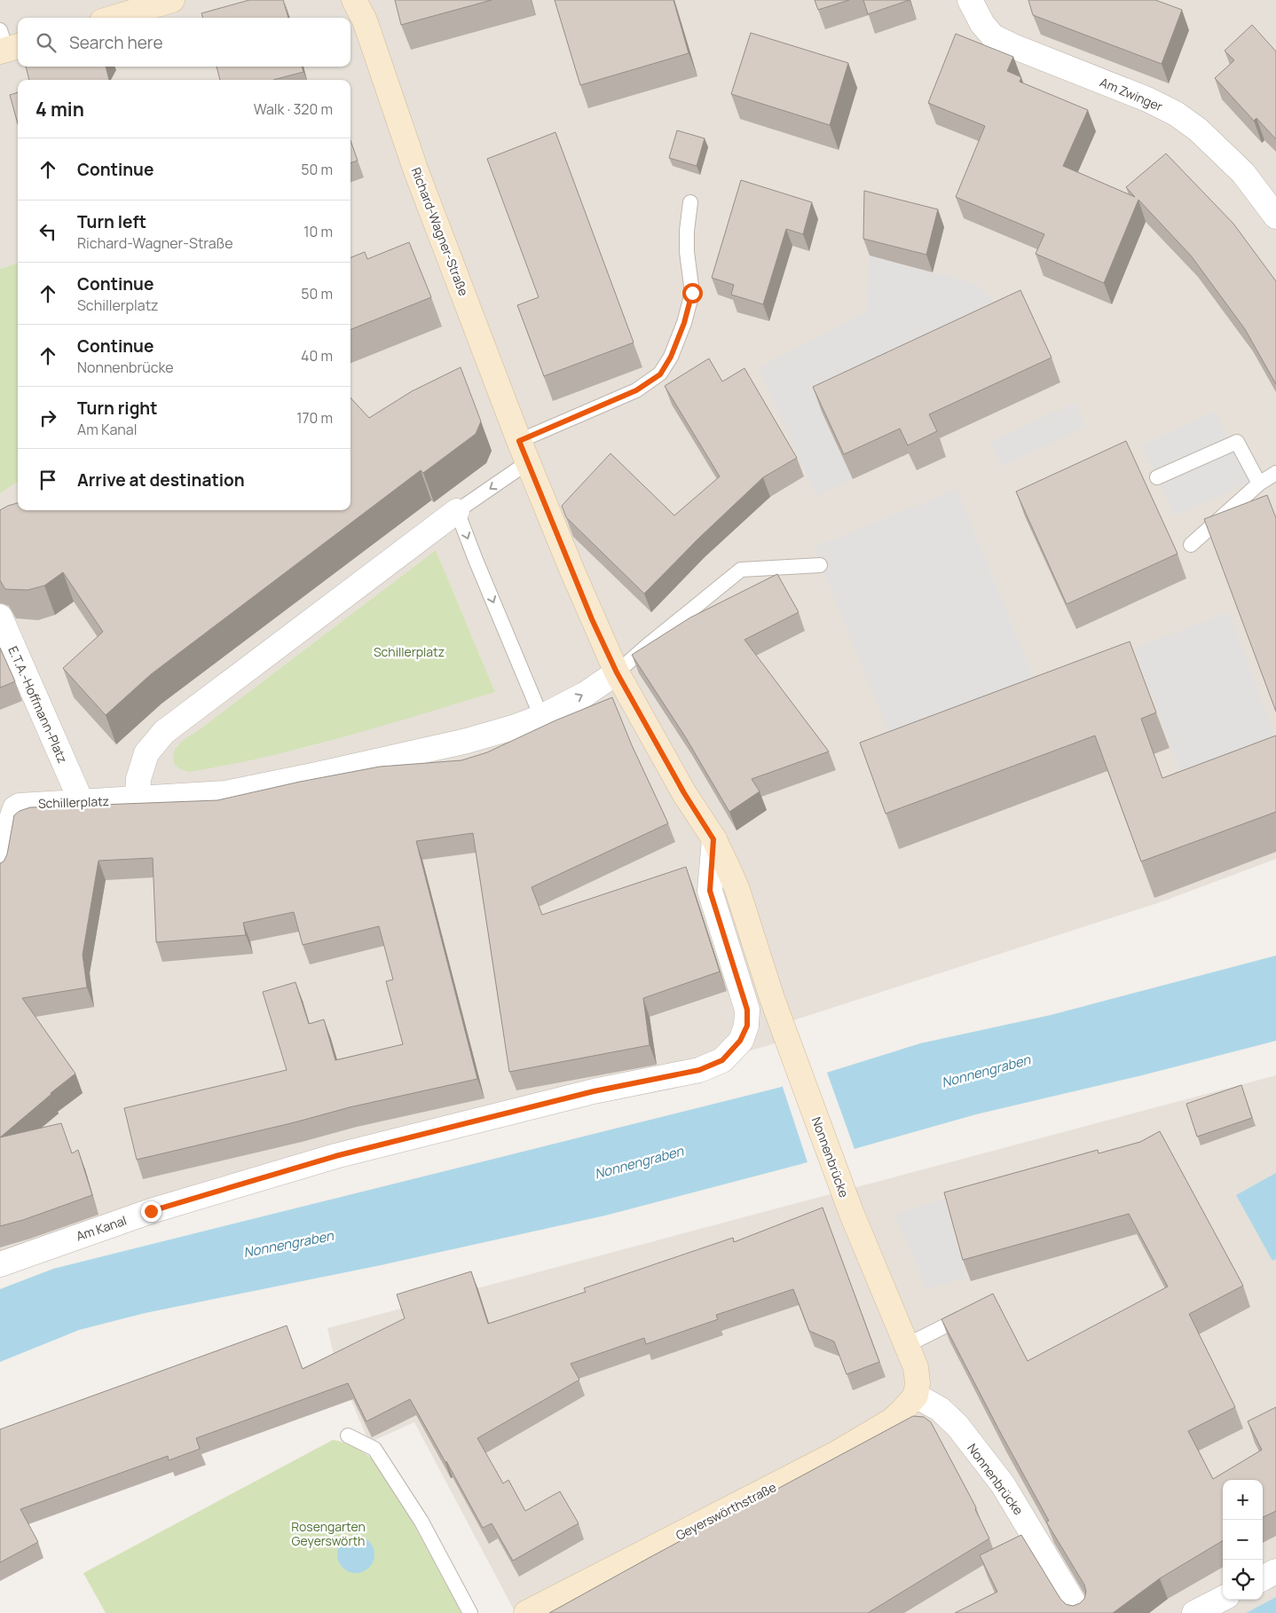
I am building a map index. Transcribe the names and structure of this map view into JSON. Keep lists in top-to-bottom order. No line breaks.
{"streets":{"street":["Am Zwinger","Richard-Wagner-Straße","E.T.A.-Hoffmann-Platz","Schillerplatz","Nonnenbrücke","Am Kanal","Geyerswörthstraße"]},"crossings":[["Schillerplatz","Nonnenbrücke"],["Nonnenbrücke","Am Kanal"],["Nonnenbrücke","Geyerswörthstraße"]],"water":["Nonnengraben"],"parks":["Schillerplatz","Rosengarten Geyerswörth"],"page":{"search":"Search here","heading":["4 min","Walk · 320 m"],"list":[["Continue","50 m"],["Turn left","Richard-Wagner-Straße","10 m"],["Continue","Schillerplatz","50 m"],["Continue","Nonnenbrücke","40 m"],["Turn right","Am Kanal","170 m"],"Arrive at destination"],"map_buttons":["+","−"]}}
